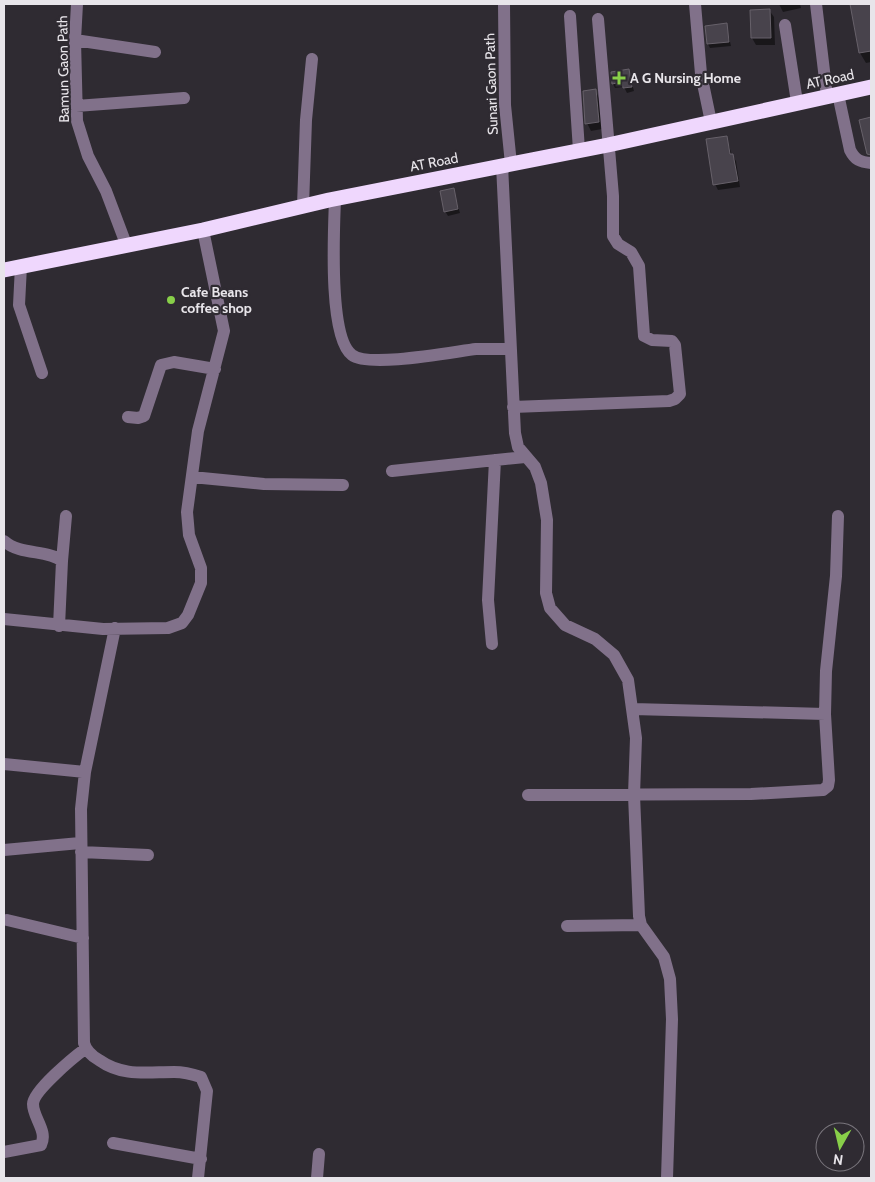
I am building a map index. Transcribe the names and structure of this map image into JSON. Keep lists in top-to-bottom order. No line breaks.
{"streets":{"highway":["AT Road"],"street":["Bamun Gaon Path","Sunari Gaon Path"]},"crossings":[["Bamun Gaon Path","AT Road"],["AT Road","Sunari Gaon Path"]],"places":{"health":["A G Nursing Home"],"other":["Cafe Beans coffee shop"]},"north":"bottom"}
